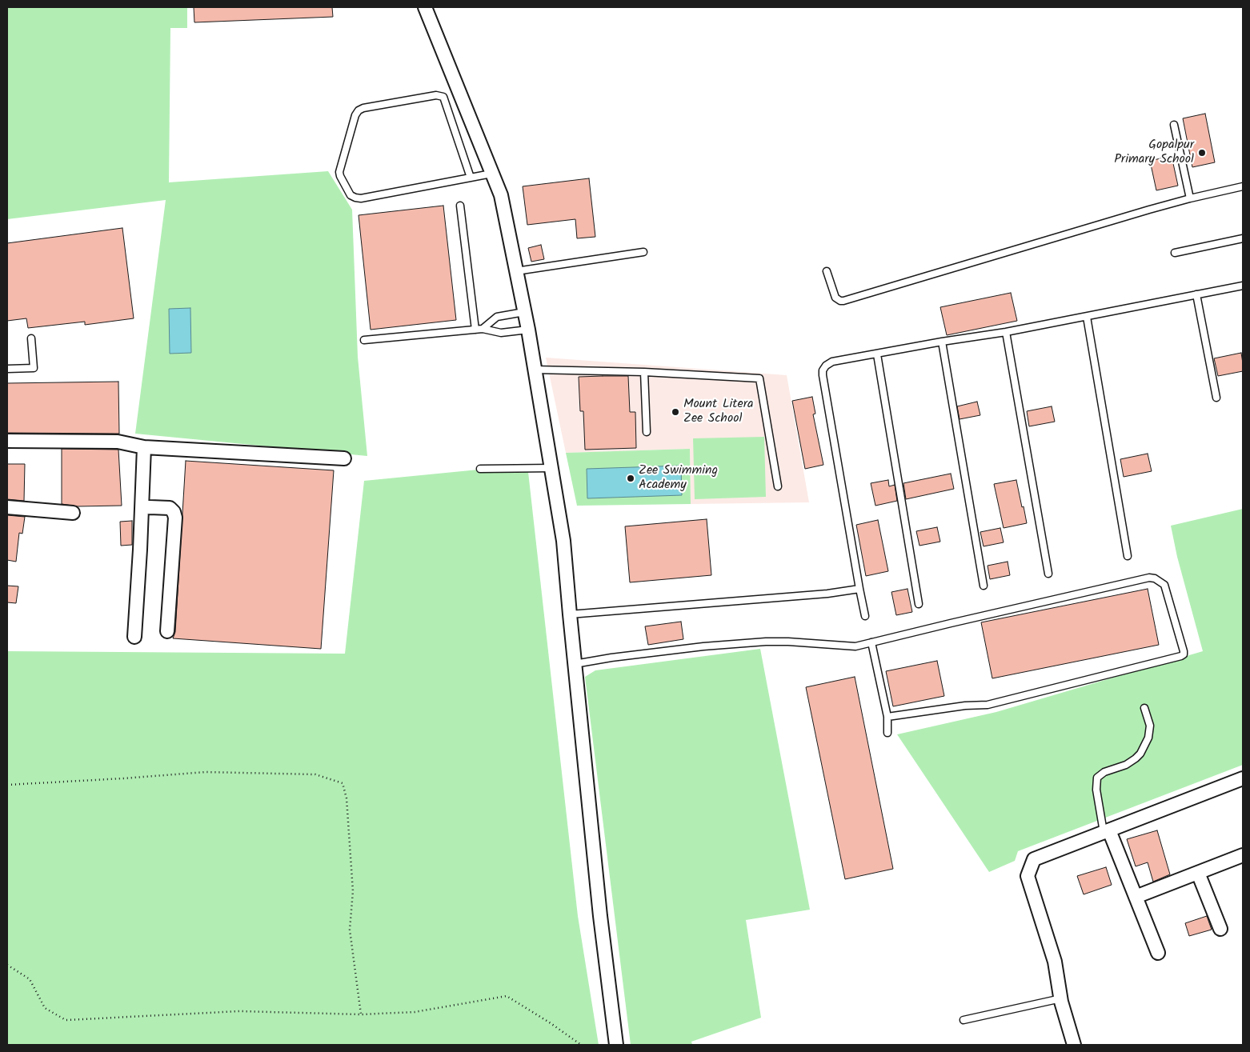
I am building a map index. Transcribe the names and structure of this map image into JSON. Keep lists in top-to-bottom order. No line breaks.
{"places":["Gopalpur Primary School","Mount Litera Zee School","Zee Swimming Academy"]}
